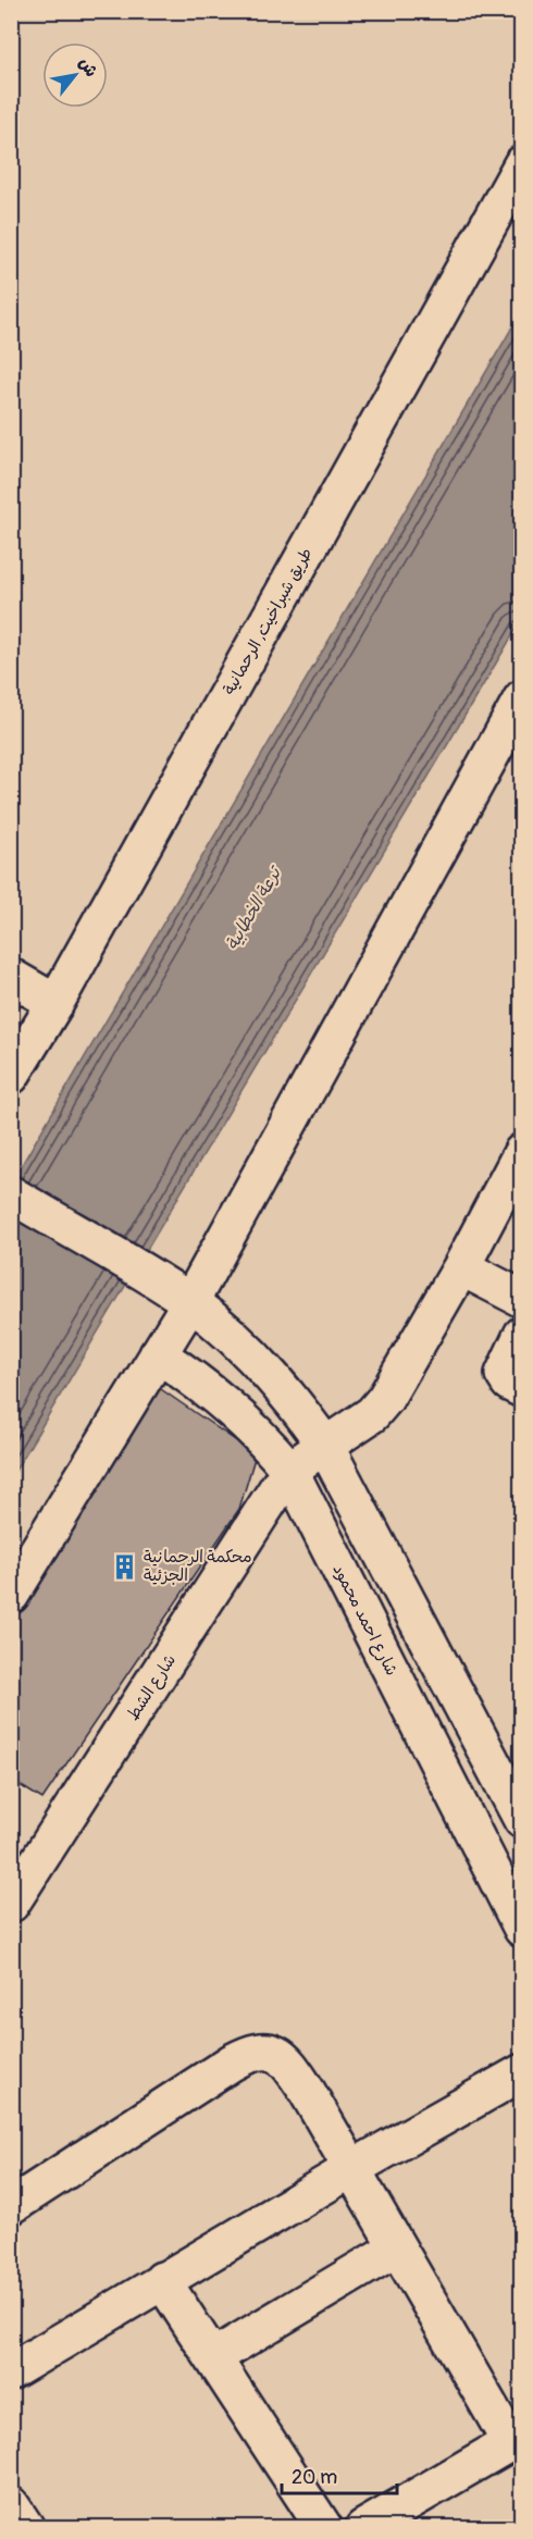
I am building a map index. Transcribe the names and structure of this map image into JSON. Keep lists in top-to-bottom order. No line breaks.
{"streets":{"street":["طريق شبراخيت, الرحمانية","شارع احمد محمود","شارع الشط"]},"crossings":[["شارع احمد محمود","شارع الشط"]],"water":["ترعة الخطابية"],"places":{"building":["محكمة الرحمانية الجزئية"]},"scale_bar":"20 m","north":"top right"}
